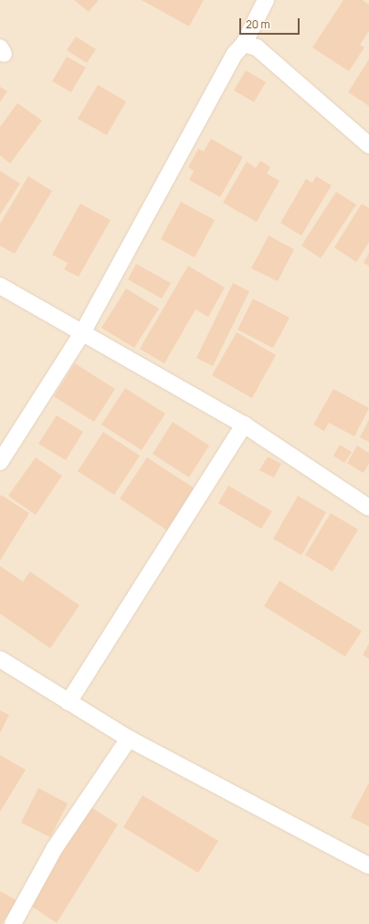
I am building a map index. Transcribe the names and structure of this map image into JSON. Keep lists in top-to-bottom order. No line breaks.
{"scale_bar":"20 m"}
